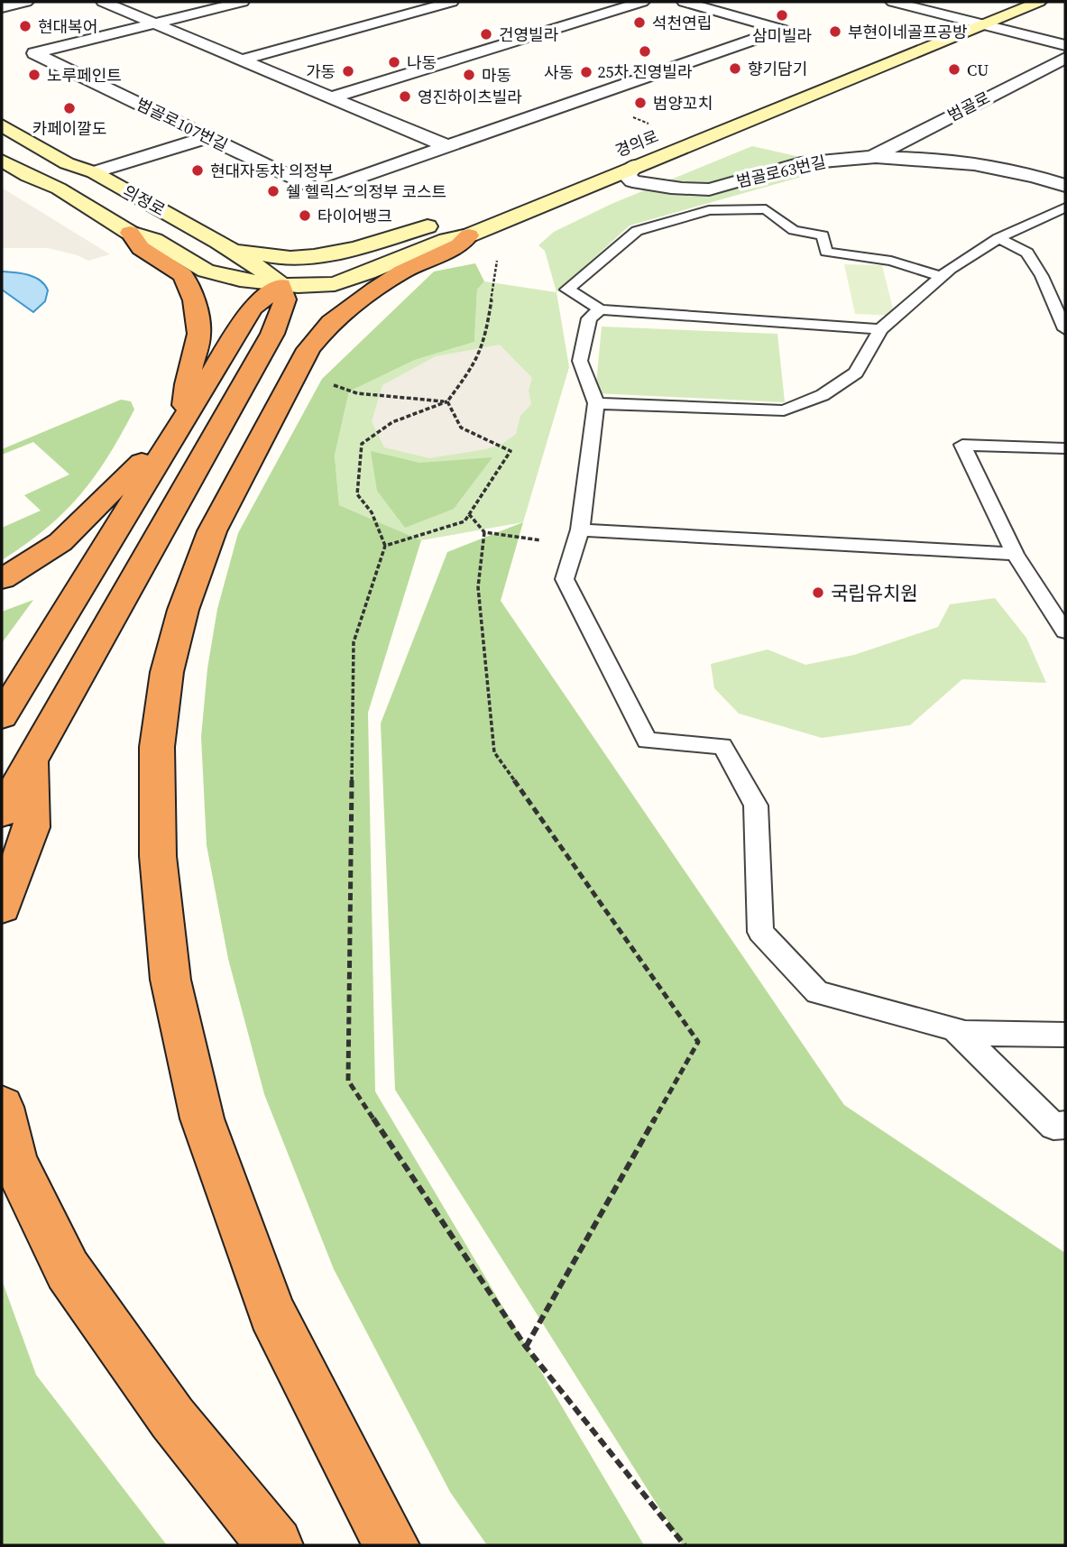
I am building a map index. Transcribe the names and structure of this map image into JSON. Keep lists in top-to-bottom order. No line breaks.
{"streets":{"street":["범골로","범골로107번길","경의로","범골로63번길","의정로"]},"crossings":[["범골로","범골로63번길"],["경의로","범골로63번길"],["경의로","의정로"]],"places":["삼미빌라","석천연립","현대복어","부현이네골프공방","건영빌라","25차 진영빌라","나동","향기담기","CU","가동","사동","노루페인트","마동","영진하이츠빌라","범양꼬치","카페이깔도","현대자동차 의정부","쉘 헬릭스 의정부 코스트","타이어뱅크","국립유치원"]}
